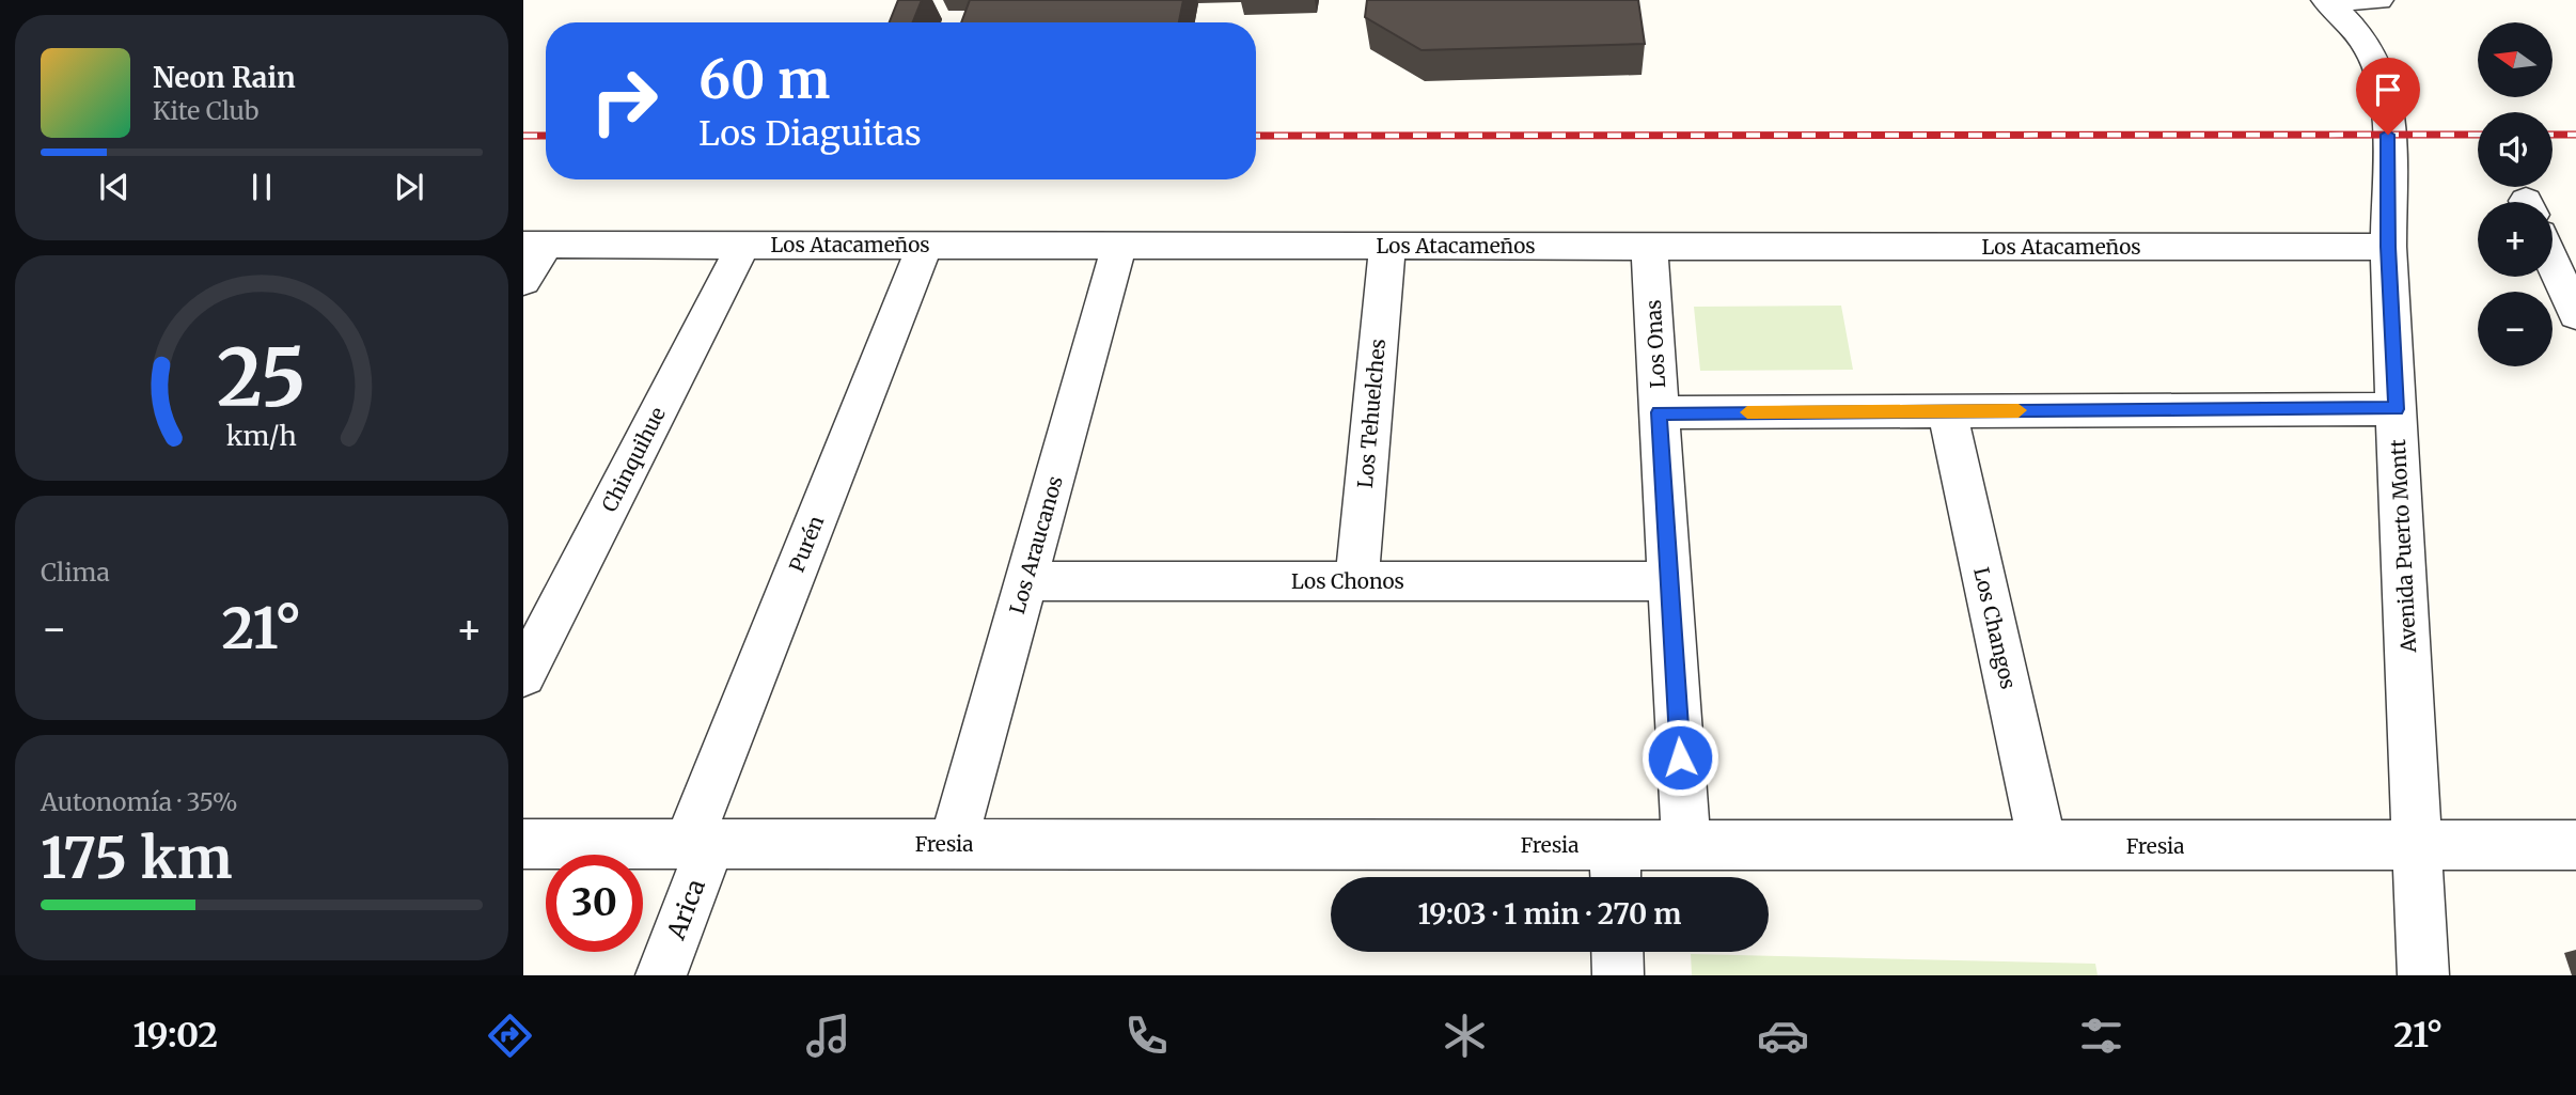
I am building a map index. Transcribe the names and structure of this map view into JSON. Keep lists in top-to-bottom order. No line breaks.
{"streets":{"street":["Los Atacameños","Los Onas","Los Tehuelches","Chinquihue","Purén","Los Araucanos","Avenida Puerto Montt","Los Chonos","Los Changos","Fresia","Arica"]},"crossings":[["Los Atacameños","Los Onas"],["Los Atacameños","Los Tehuelches"],["Los Atacameños","Chinquihue"],["Los Atacameños","Purén"],["Los Atacameños","Los Araucanos"],["Los Atacameños","Avenida Puerto Montt"],["Los Onas","Los Chonos"],["Los Onas","Fresia"],["Los Tehuelches","Los Chonos"],["Purén","Fresia"],["Purén","Arica"],["Los Araucanos","Los Chonos"],["Los Araucanos","Fresia"],["Avenida Puerto Montt","Fresia"],["Los Changos","Fresia"],["Fresia","Arica"]],"north":"left","page":{"map_buttons":["+","−"],"turn":["60 m","Los Diaguitas"],"song":["Neon Rain","Kite Club"],"tile":["Clima",["Autonomía · 35%","175 km"]],"heat":["−","21°","+"],"limit":"30","trip":"19:03 · 1 min · 270 m","tabs":["19:02","21°"],"gauge":["25","km/h"]}}
